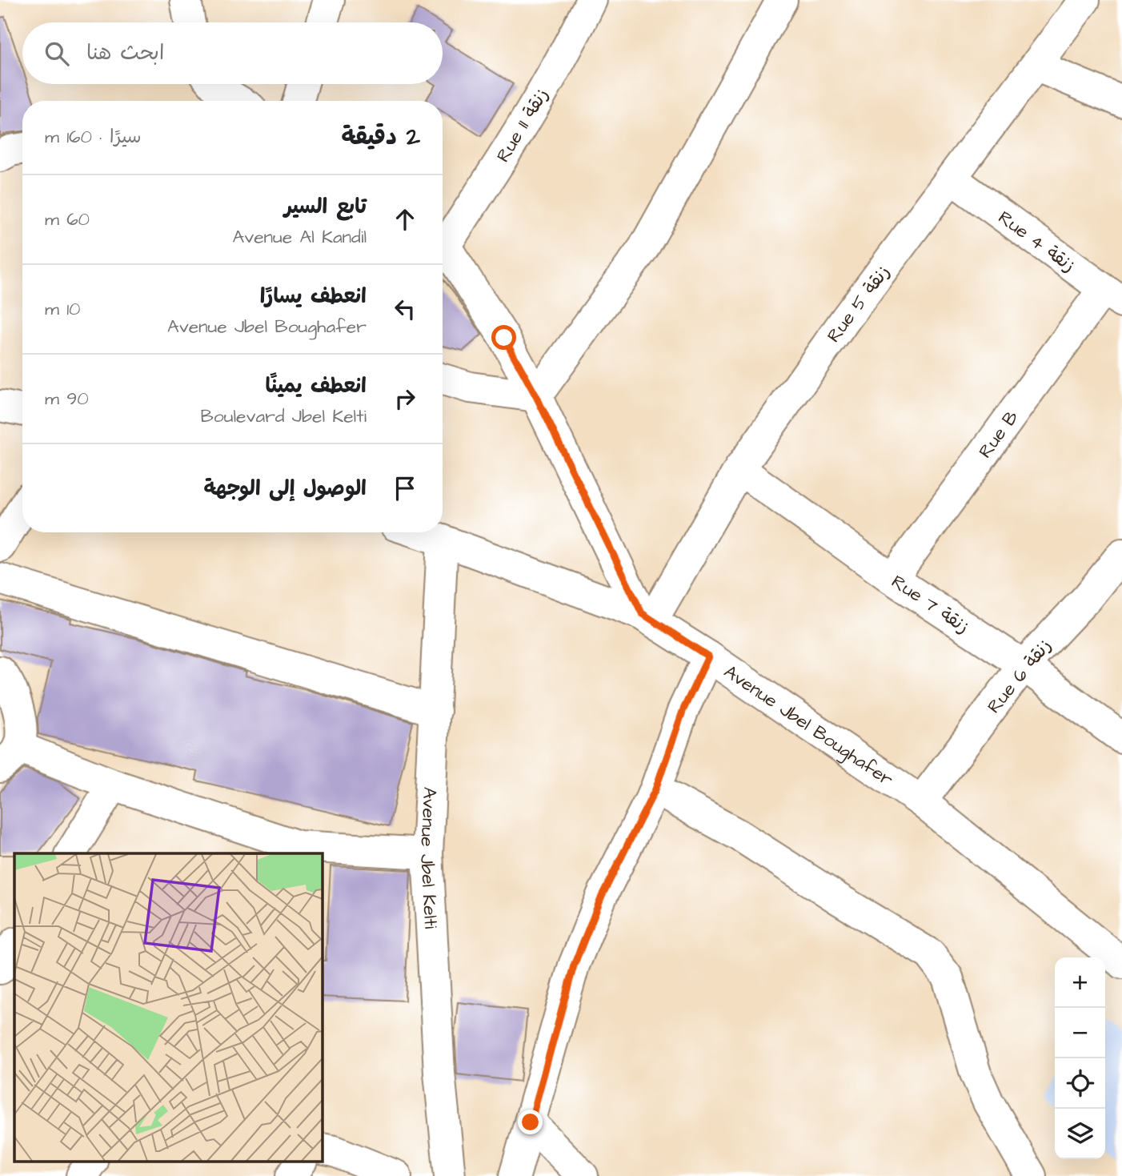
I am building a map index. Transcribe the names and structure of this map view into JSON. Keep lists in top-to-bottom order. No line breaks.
{"streets":{"street":["Rue 11 زنقة","Rue 4 زنقة","Rue 5 زنقة","Rue B","Rue 7 زنقة","Rue 6 زنقة","Avenue Jbel Boughafer","Avenue Jbel Kelti"]},"crossings":[["Rue 4 زنقة","Rue 5 زنقة"],["Rue 4 زنقة","Rue B"],["Rue 5 زنقة","Rue 7 زنقة"],["Rue 5 زنقة","Avenue Jbel Boughafer"],["Rue B","Rue 7 زنقة"],["Rue 7 زنقة","Rue 6 زنقة"],["Rue 6 زنقة","Avenue Jbel Boughafer"],["Avenue Jbel Boughafer","Avenue Jbel Kelti"]],"page":{"search":"ابحث هنا","heading":["2 دقيقة","سيرًا · 160 m"],"list":[["تابع السير","Avenue Al Kandil","60 m"],["انعطف يسارًا","Avenue Jbel Boughafer","10 m"],["انعطف يمينًا","Boulevard Jbel Kelti","90 m"],"الوصول إلى الوجهة"],"map_buttons":["+","−"]}}
